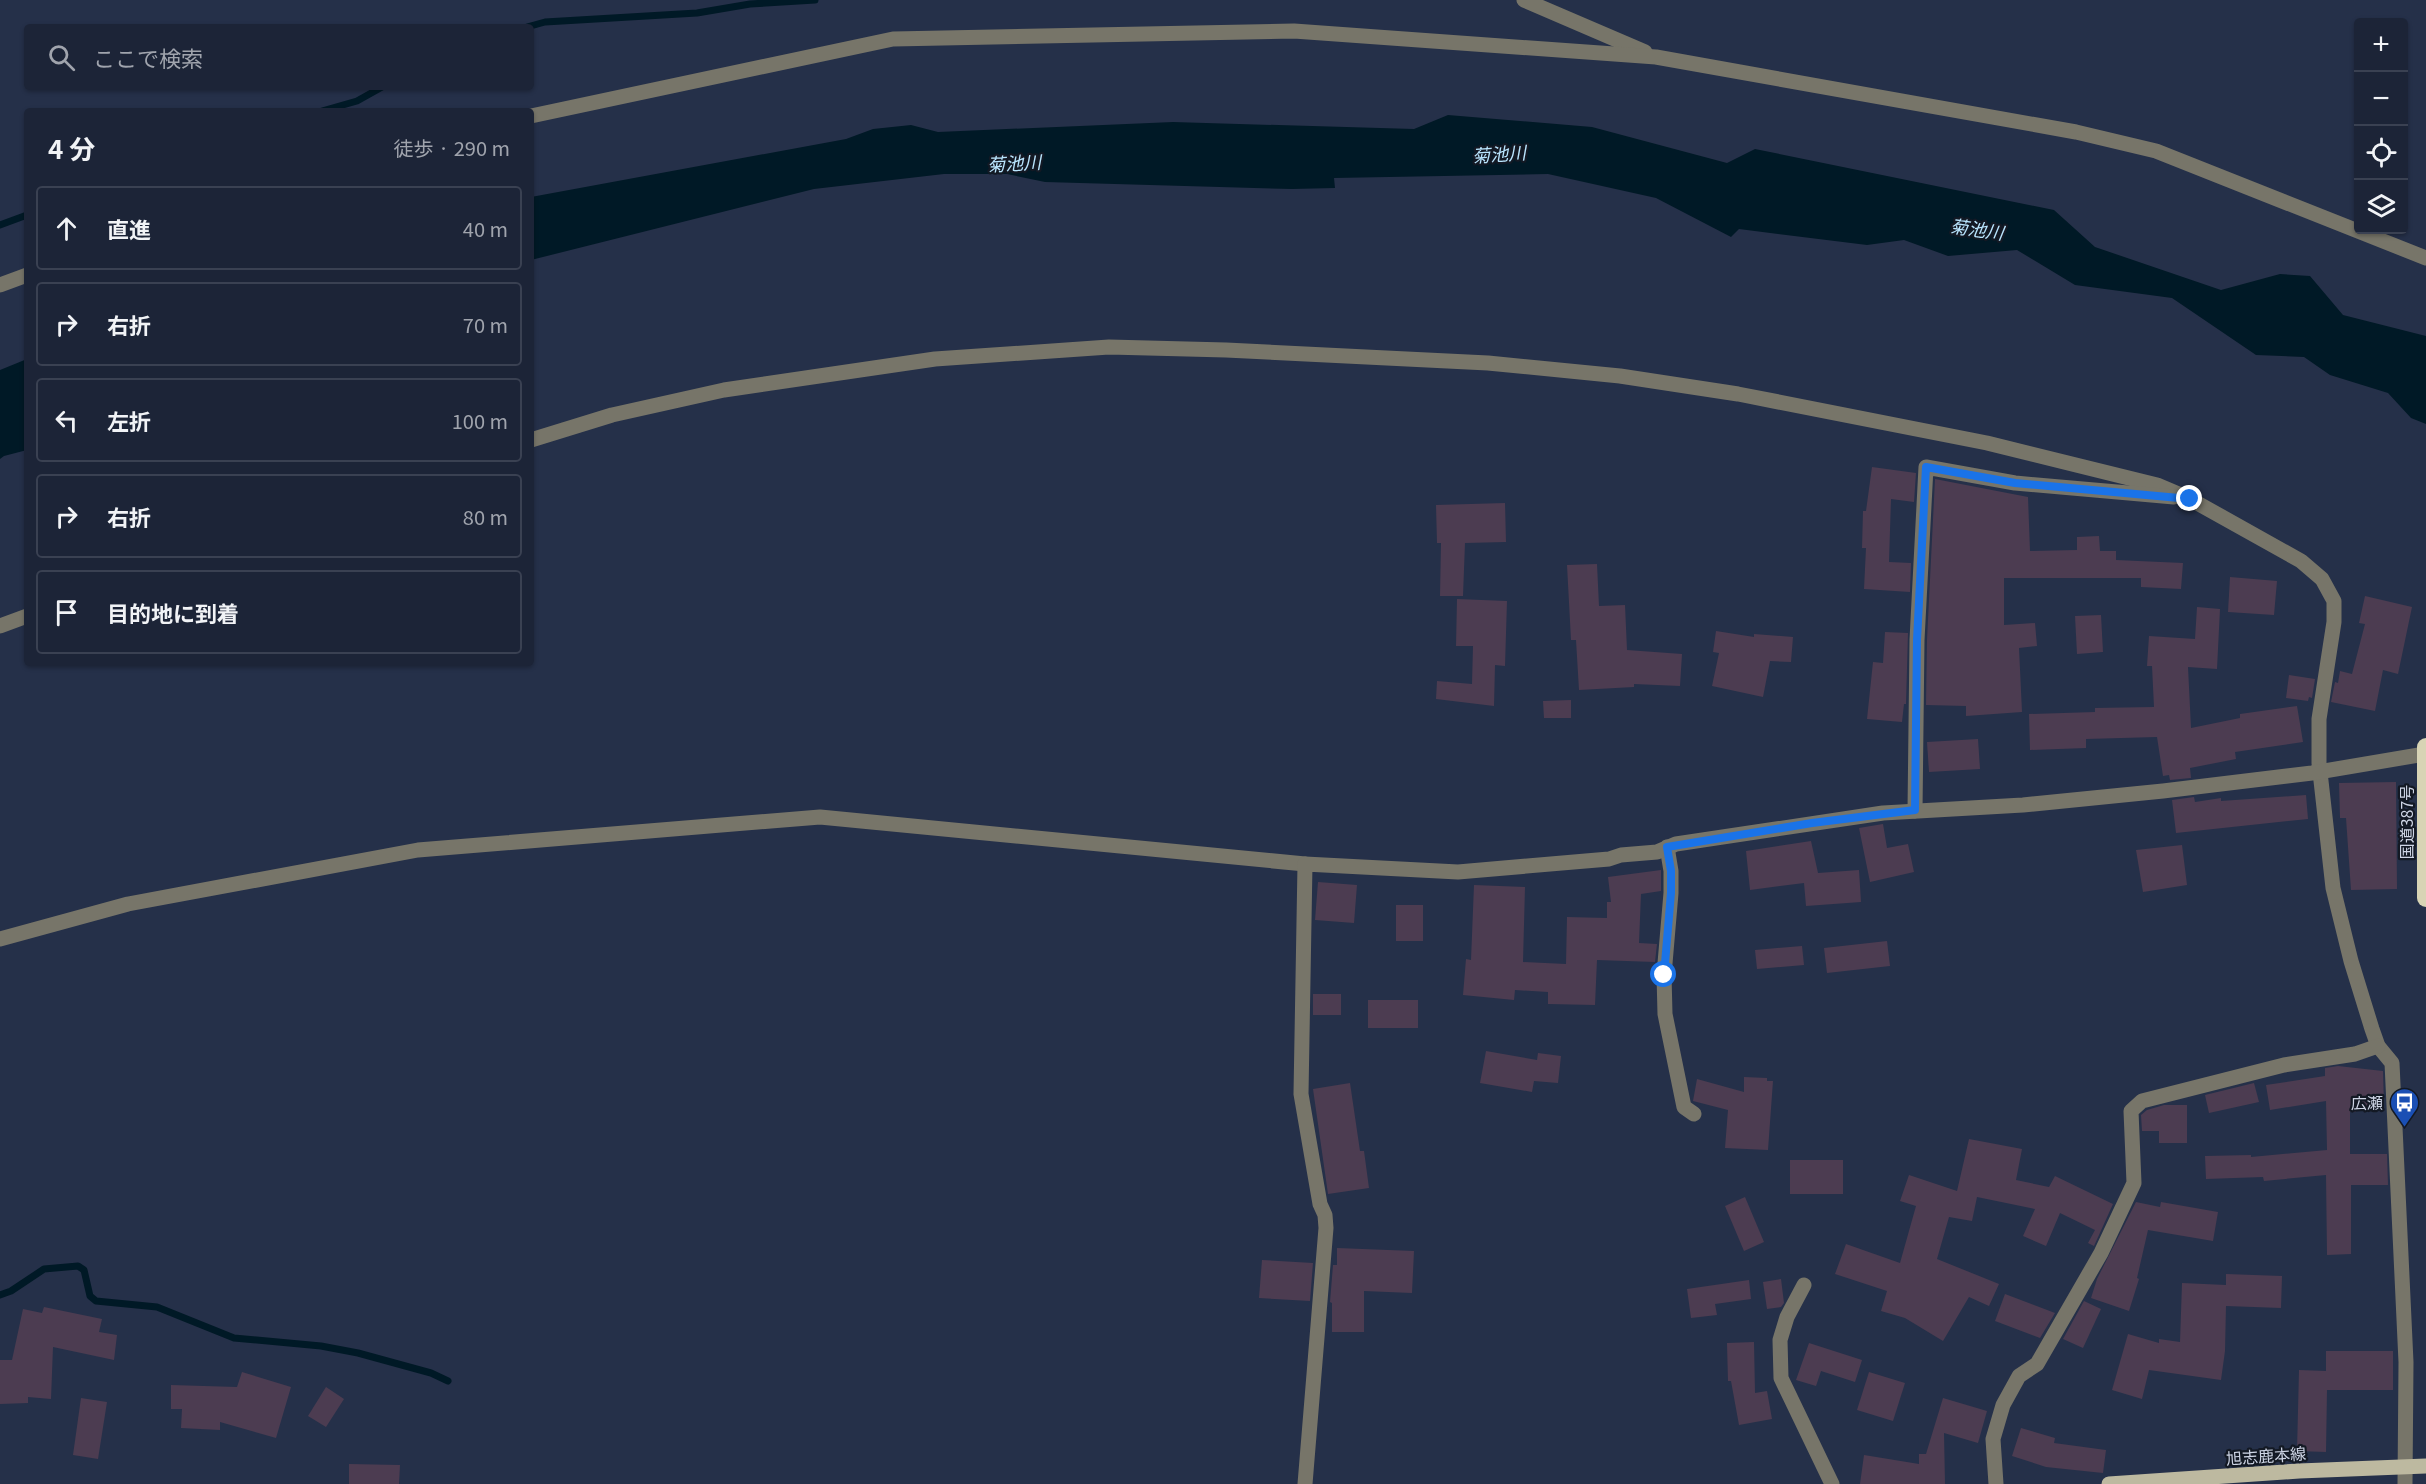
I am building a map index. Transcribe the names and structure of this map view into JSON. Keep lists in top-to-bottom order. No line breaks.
{"streets":{"highway":["国道387号"],"main road":["旭志鹿本線"]},"water":["菊池川"],"places":{"bus stop":["広瀬"]},"page":{"map_buttons":["+","−"],"search":"ここで検索","heading":["4 分","徒歩 · 290 m"],"list":[["直進","40 m"],["右折","70 m"],["左折","100 m"],["右折","80 m"],"目的地に到着"]}}
